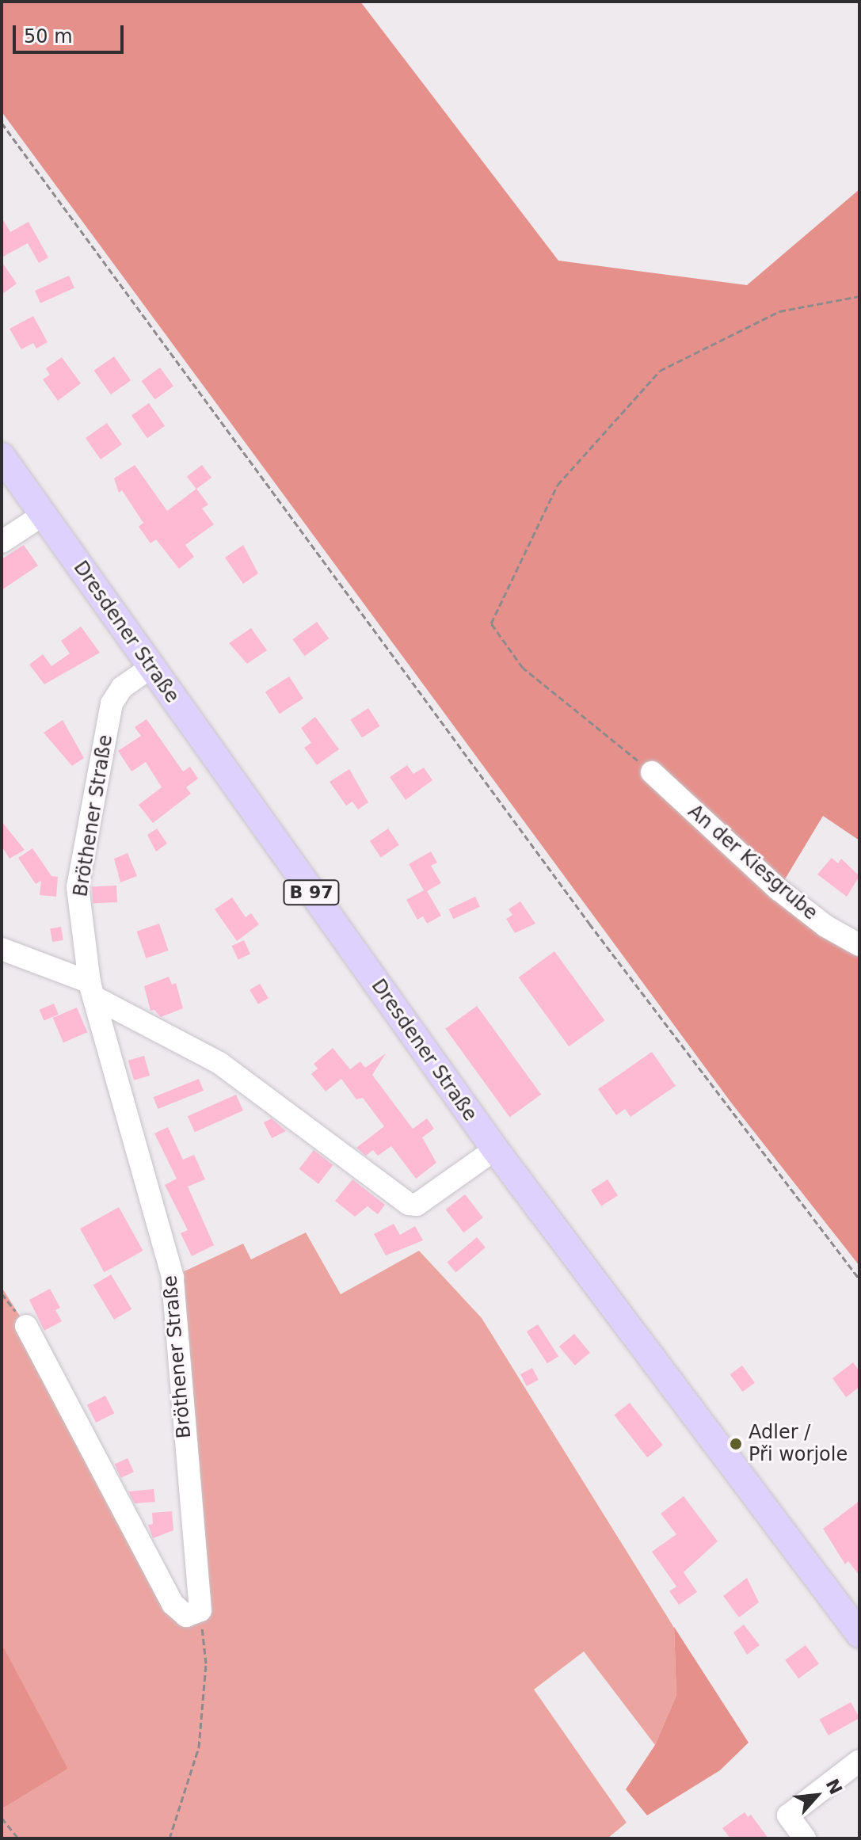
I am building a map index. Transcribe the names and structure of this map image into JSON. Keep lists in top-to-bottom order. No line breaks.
{"streets":{"main road":["Dresdener Straße","B 97"],"street":["Bröthener Straße","An der Kiesgrube"]},"crossings":[["Dresdener Straße","Bröthener Straße"]],"places":["Adler / Při worjole"],"scale_bar":"50 m","north":"top right"}
